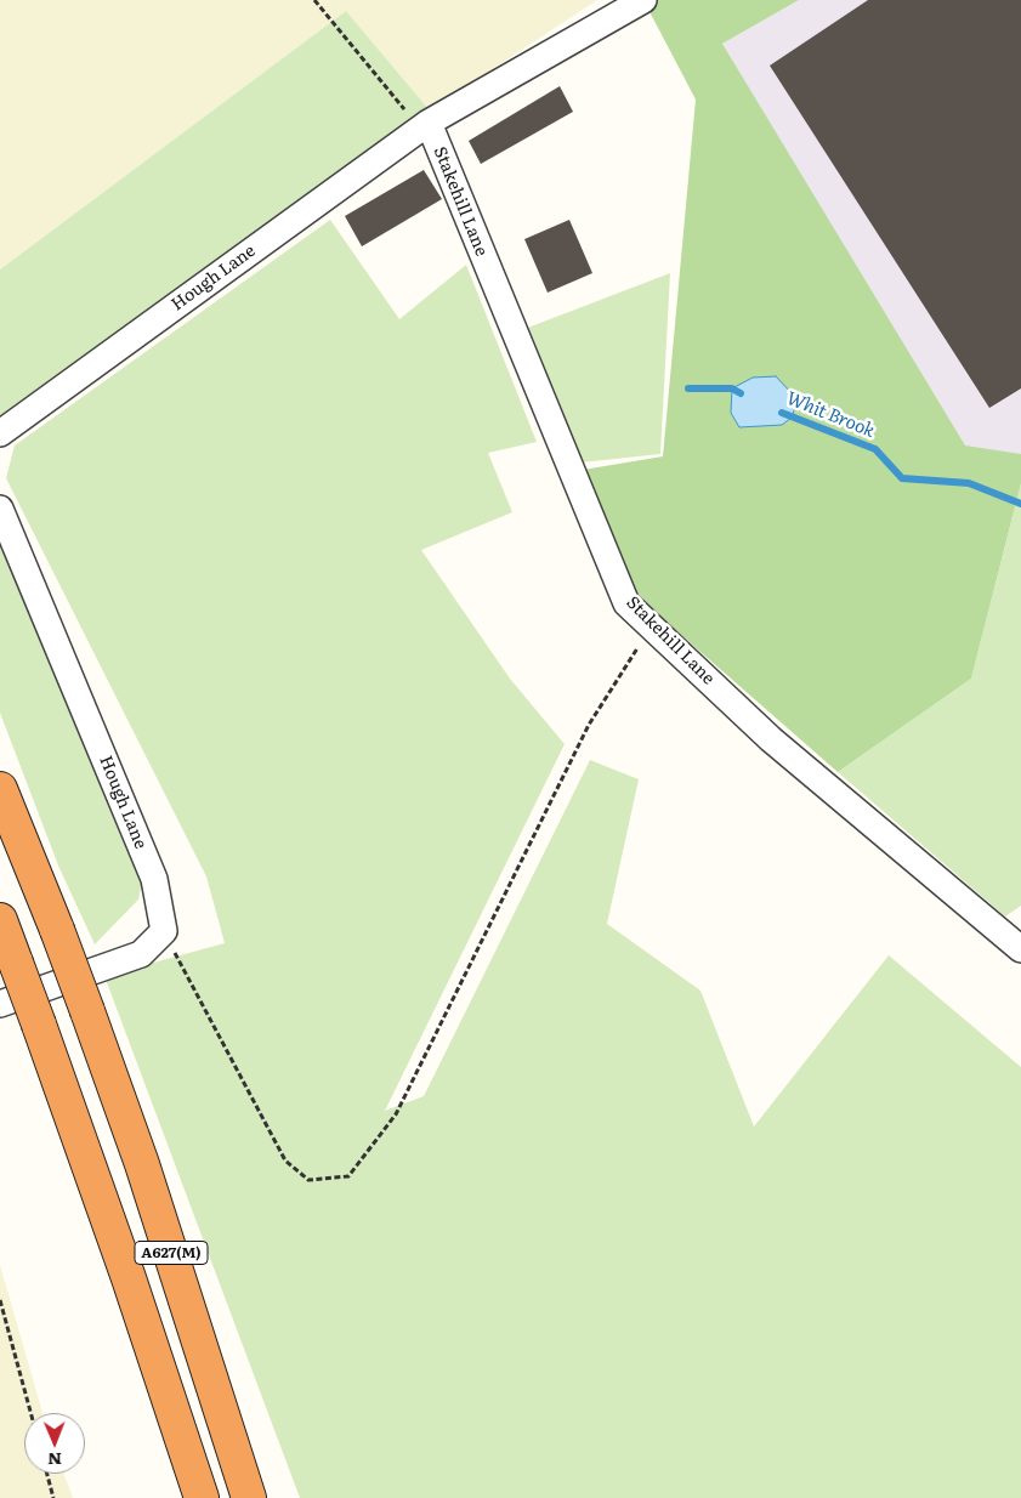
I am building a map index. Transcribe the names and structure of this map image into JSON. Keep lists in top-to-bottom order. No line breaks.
{"streets":{"highway":["A627(M)"],"street":["Stakehill Lane","Hough Lane"]},"crossings":[["Stakehill Lane","Hough Lane"]],"water":["Whit Brook"],"north":"bottom"}
